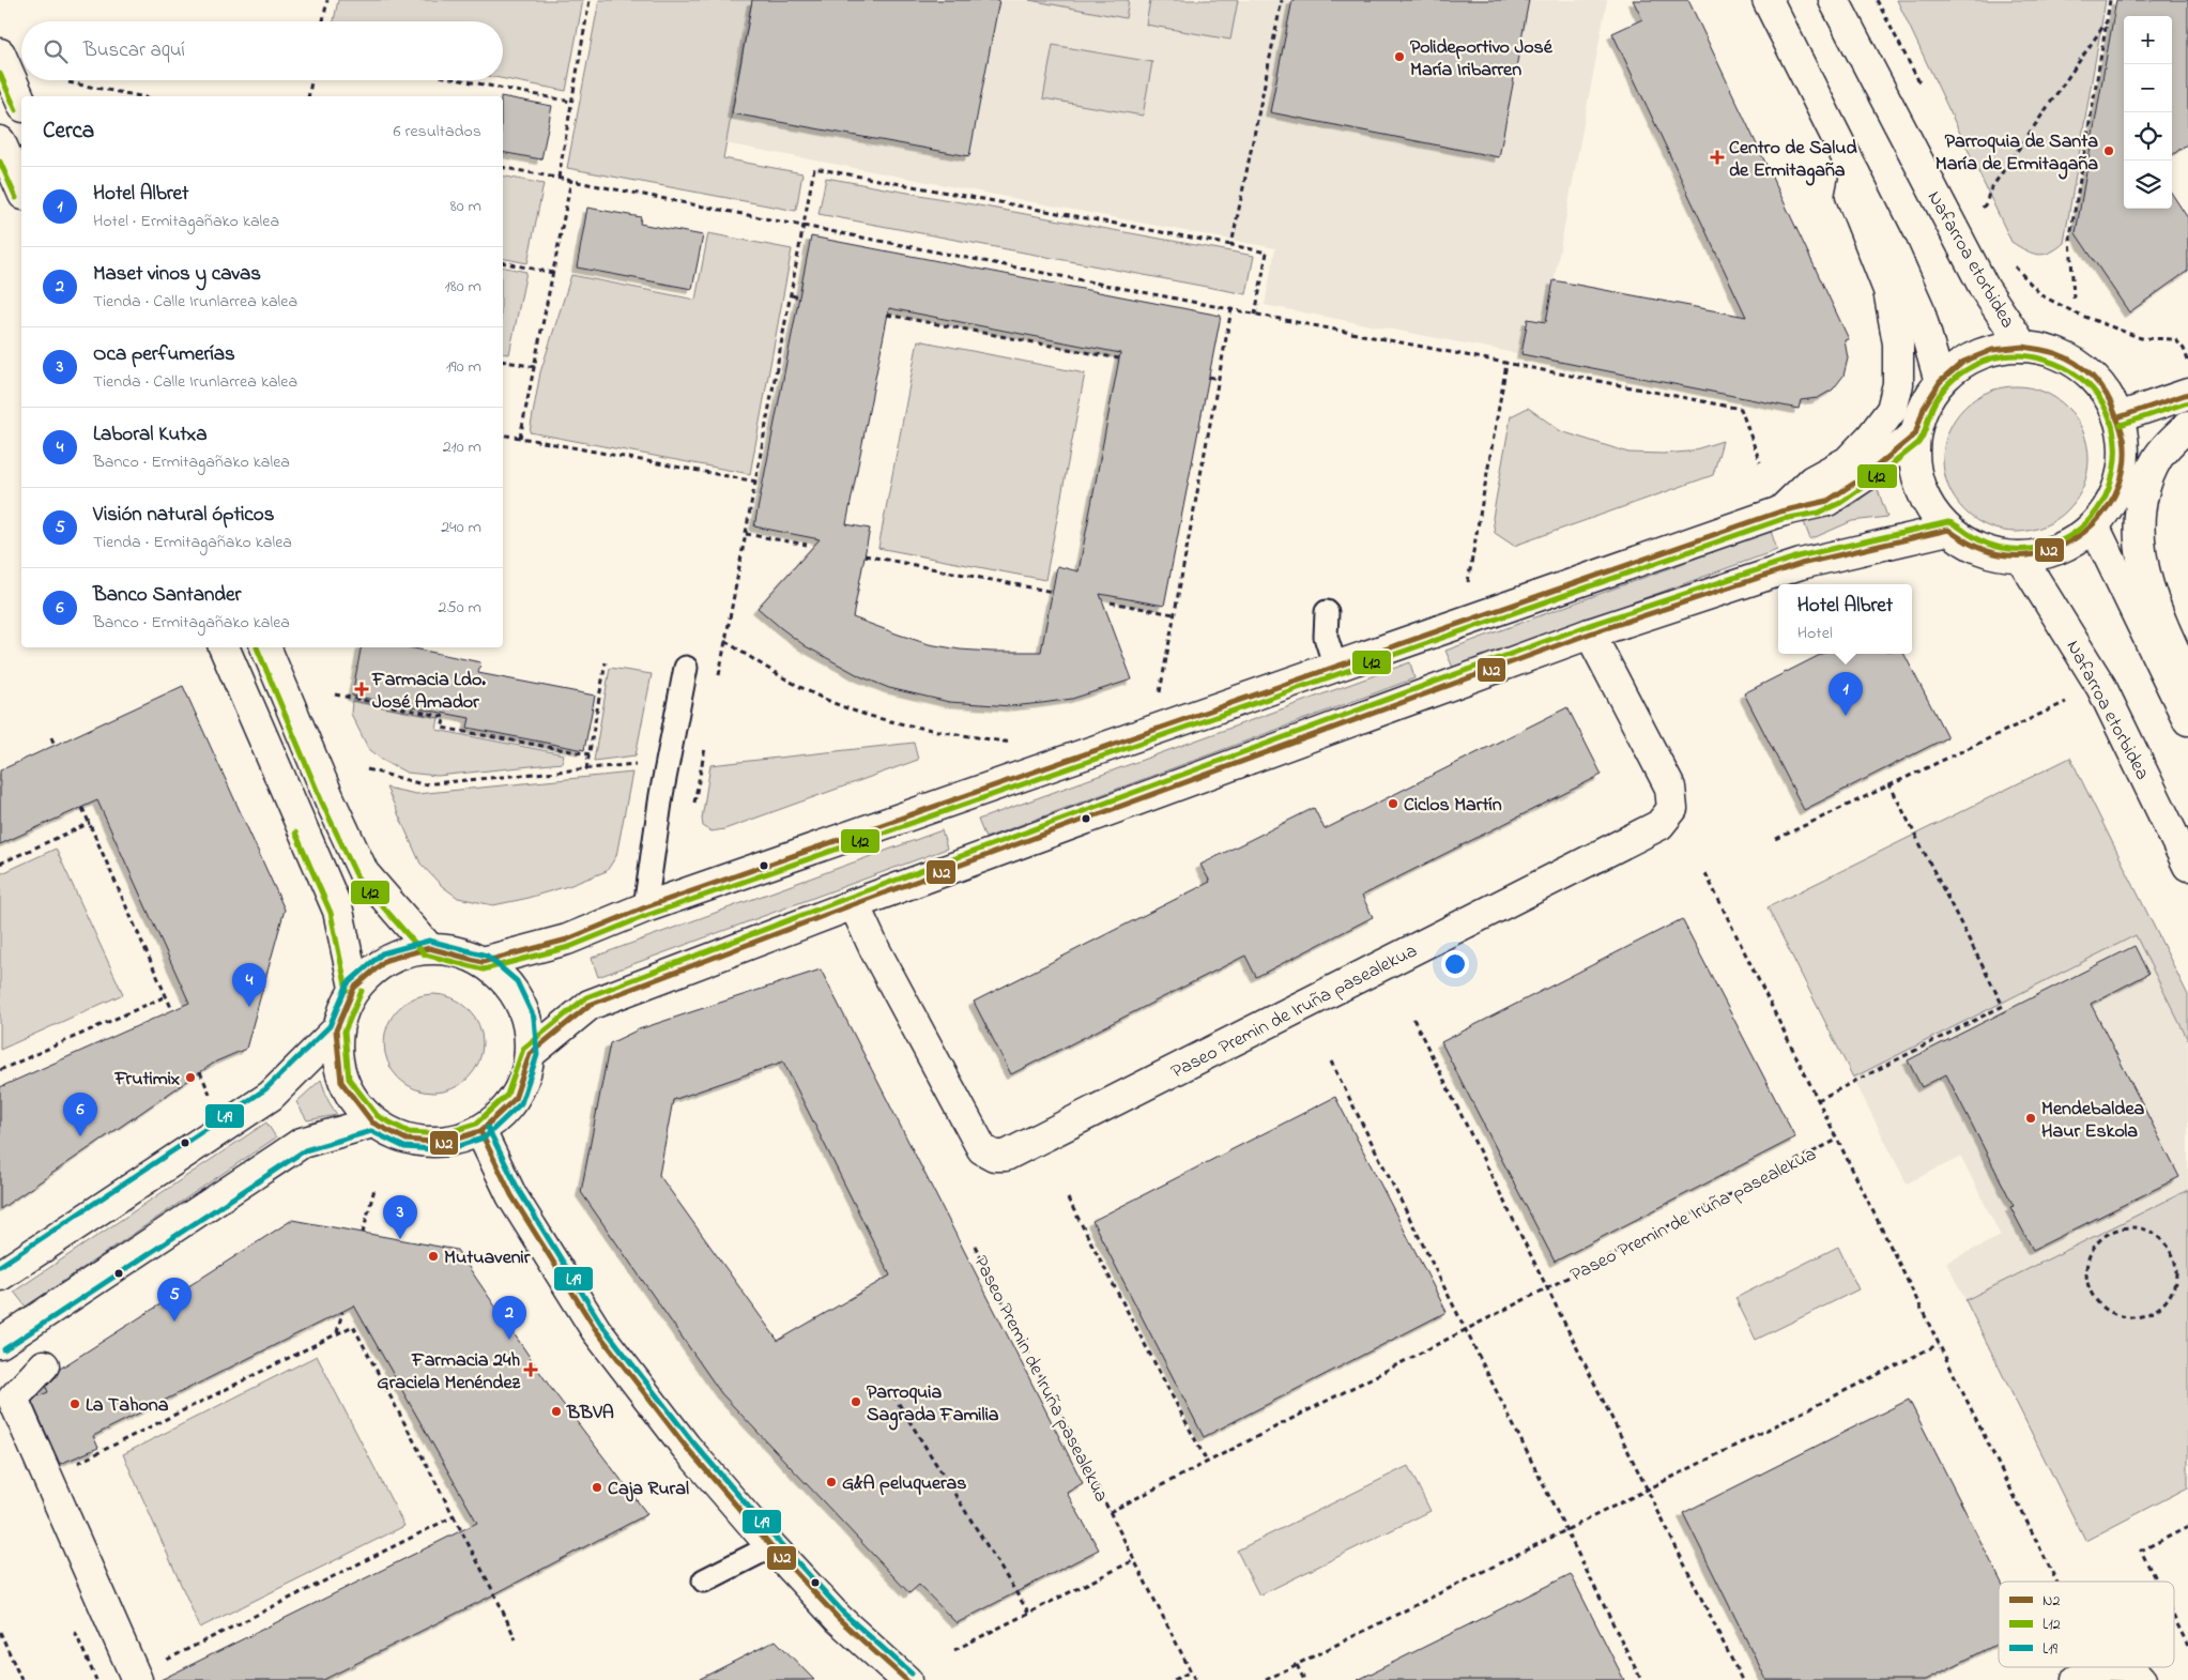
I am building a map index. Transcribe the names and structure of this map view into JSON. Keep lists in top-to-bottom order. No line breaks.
{"streets":{"street":["Nafarroa etorbidea","Paseo Premin de Iruña pasealekua"]},"places":{"other":["Polideportivo José María Iribarren","Parroquia de Santa María de Ermitagaña","Ciclos Martín","Frutimix","Mendebaldea Haur Eskola","Mutuavenir","Parroquia Sagrada Familia","La Tahona","BBVA","G&A peluqueras","Caja Rural"],"health":["Centro de Salud de Ermitagaña","Farmacia Ldo. José Amador","Farmacia 24h Graciela Menéndez"]},"lines":["transit line L12","transit line N2","transit line L19"],"legend":["N2","L12","L19"],"page":{"map_buttons":["+","−"],"search":"Buscar aquí","heading":["Cerca","6 resultados"],"list":[{"mark":"1","name":"Hotel Albret","note":"Hotel · Ermitagañako kalea","value":"80 m"},{"mark":"2","name":"Maset vinos y cavas","note":"Tienda · Calle Irunlarrea kalea","value":"180 m"},{"mark":"3","name":"Oca perfumerías","note":"Tienda · Calle Irunlarrea kalea","value":"190 m"},{"mark":"4","name":"Laboral Kutxa","note":"Banco · Ermitagañako kalea","value":"210 m"},{"mark":"5","name":"Visión natural ópticos","note":"Tienda · Ermitagañako kalea","value":"240 m"},{"mark":"6","name":"Banco Santander","note":"Banco · Ermitagañako kalea","value":"250 m"}],"popup":["Hotel Albret","Hotel"],"pins":["1","4","6","3","5","2"]}}
